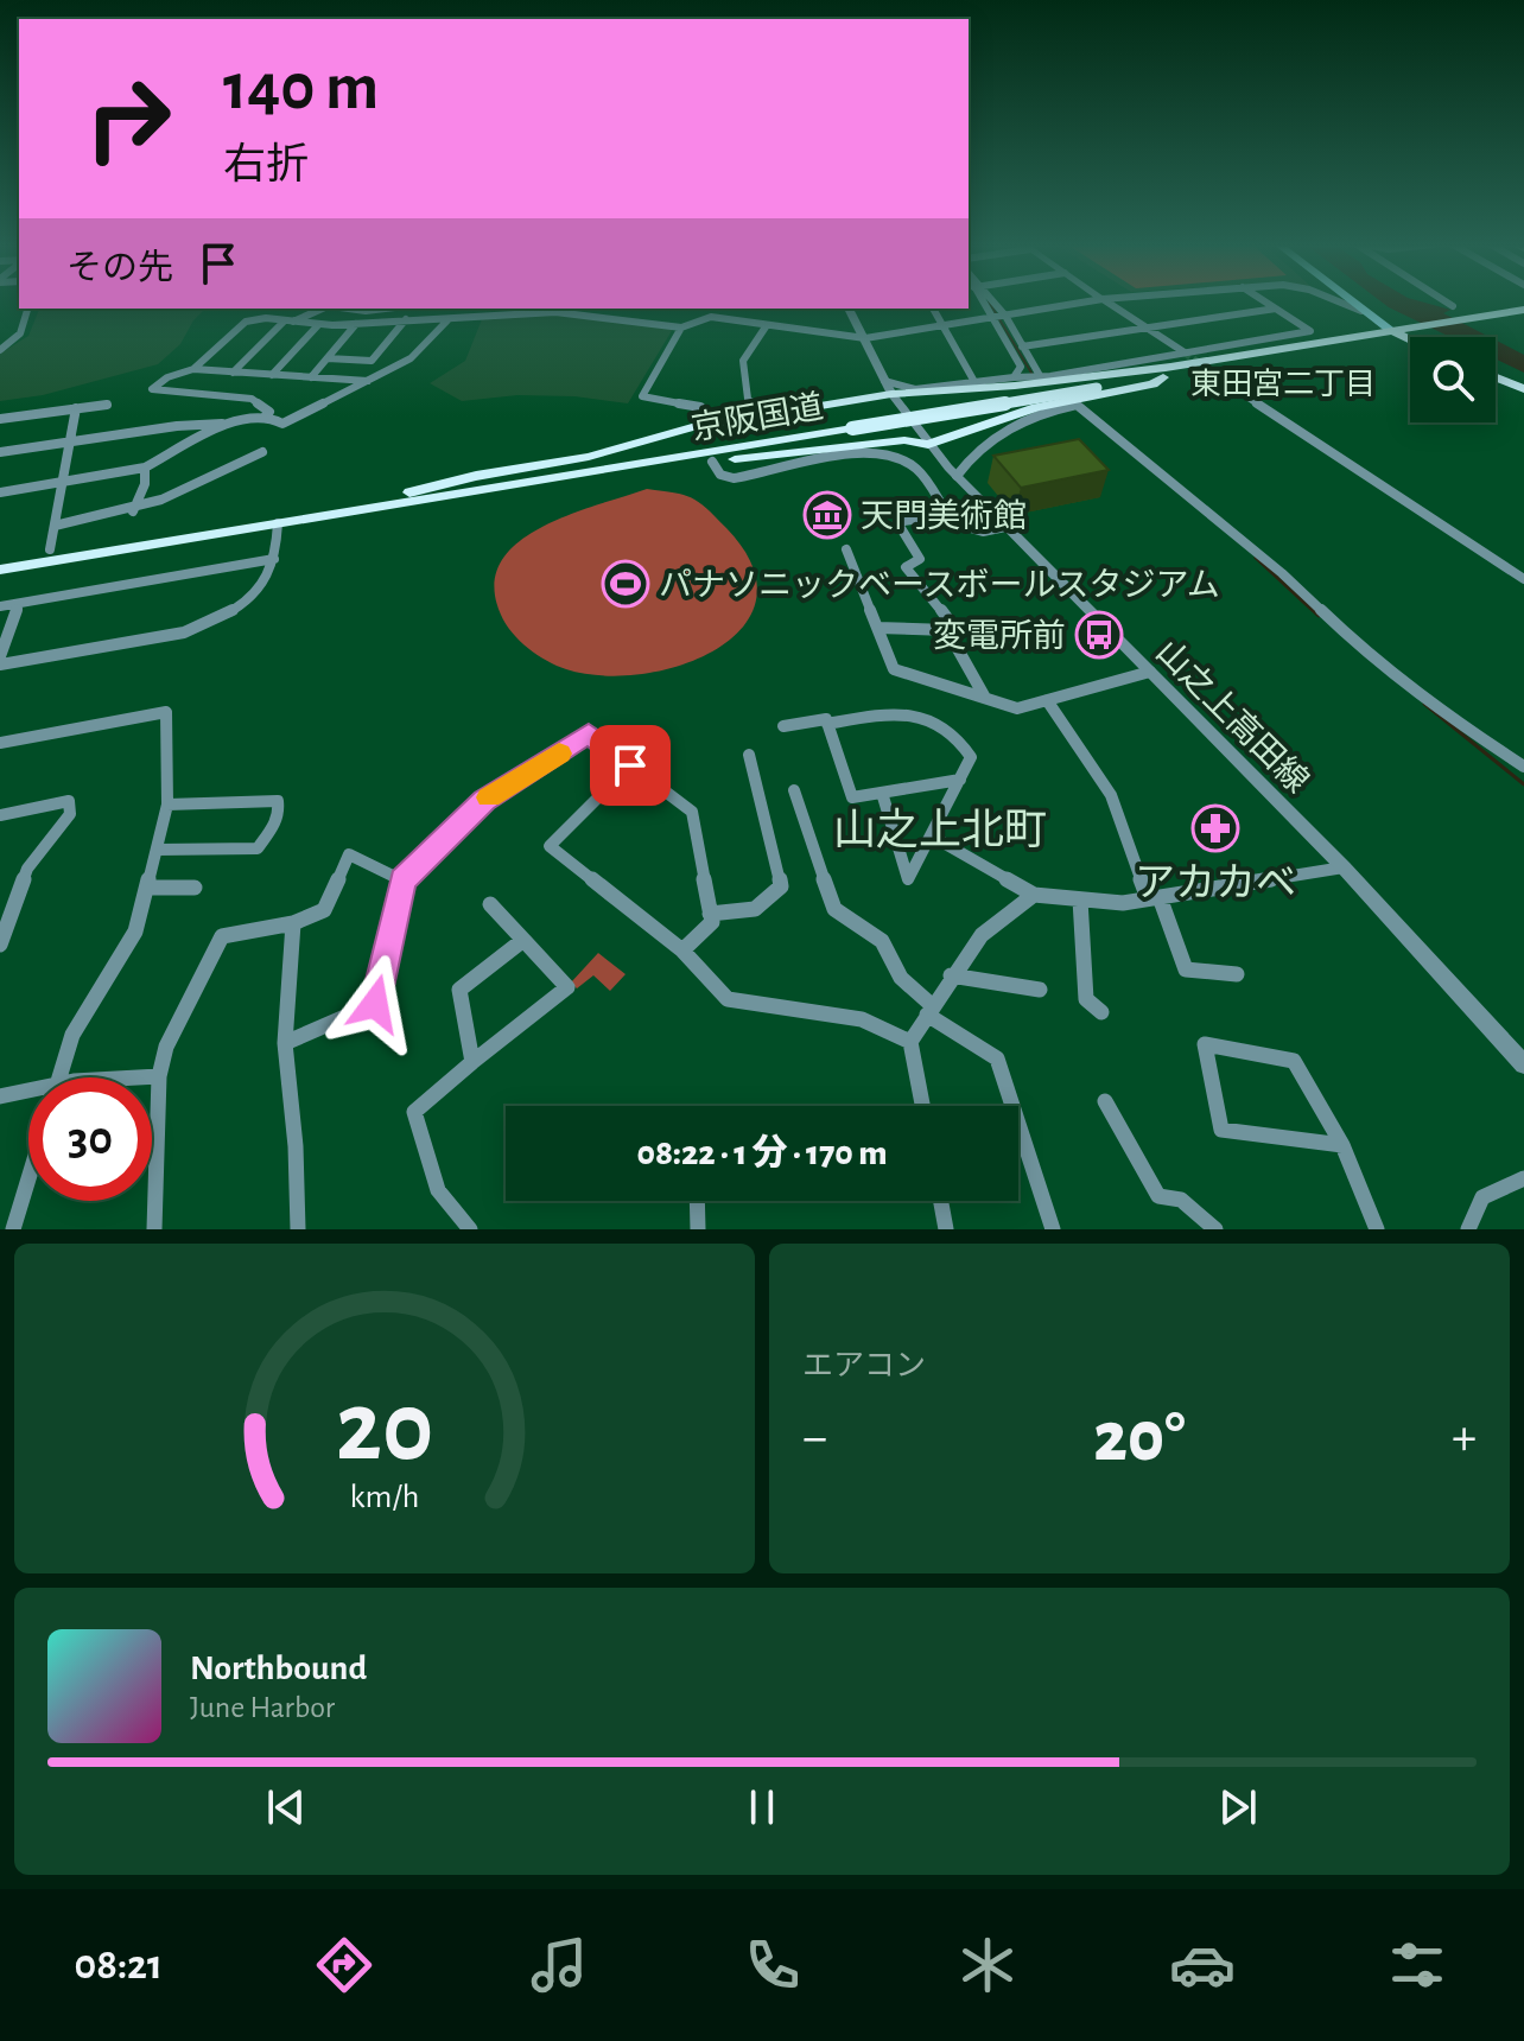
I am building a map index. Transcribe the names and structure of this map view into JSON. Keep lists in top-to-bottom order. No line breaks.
{"streets":{"highway":["京阪国道"],"street":["山之上高田線"]},"districts":["東田宮二丁目","山之上北町"],"places":{"museum":["天門美術館"],"sports":["パナソニックベースボールスタジアム"],"bus stop":["変電所前"],"pharmacy":["アカカベ"]},"page":{"turn":["140 m","右折"],"then":"その先","limit":"30","trip":"08:22 · 1 分 · 170 m","tile":"エアコン","heat":["−","20°","+"],"song":["Northbound","June Harbor"],"tabs":"08:21","gauge":["20","km/h"]}}
